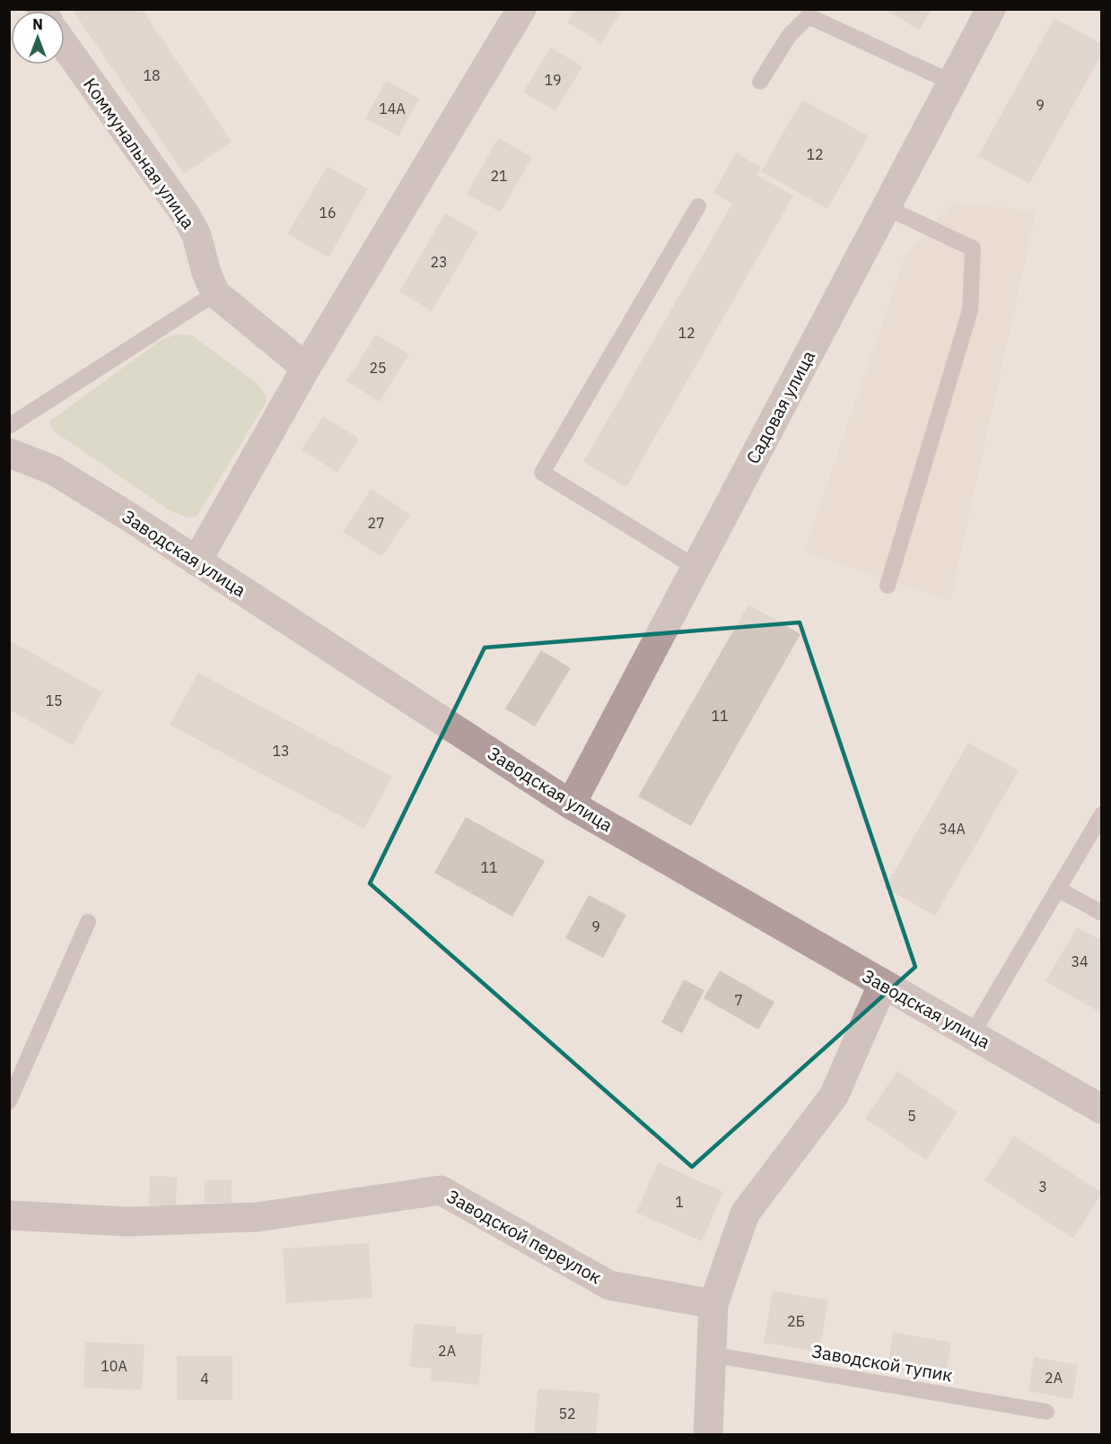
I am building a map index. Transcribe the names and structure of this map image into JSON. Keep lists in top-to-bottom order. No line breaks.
{"streets":{"street":["Коммунальная улица","Садовая улица","Заводская улица","Заводской переулок"],"lane":["Заводской тупик"]},"crossings":[["Садовая улица","Заводская улица"]],"house_numbers":["18","19","9","14А","12","21","16","23","12","25","27","15","11","13","34А","11","9","34","7","5","3","1","2Б","2А","10А","2А","4","52"],"north":"top"}
